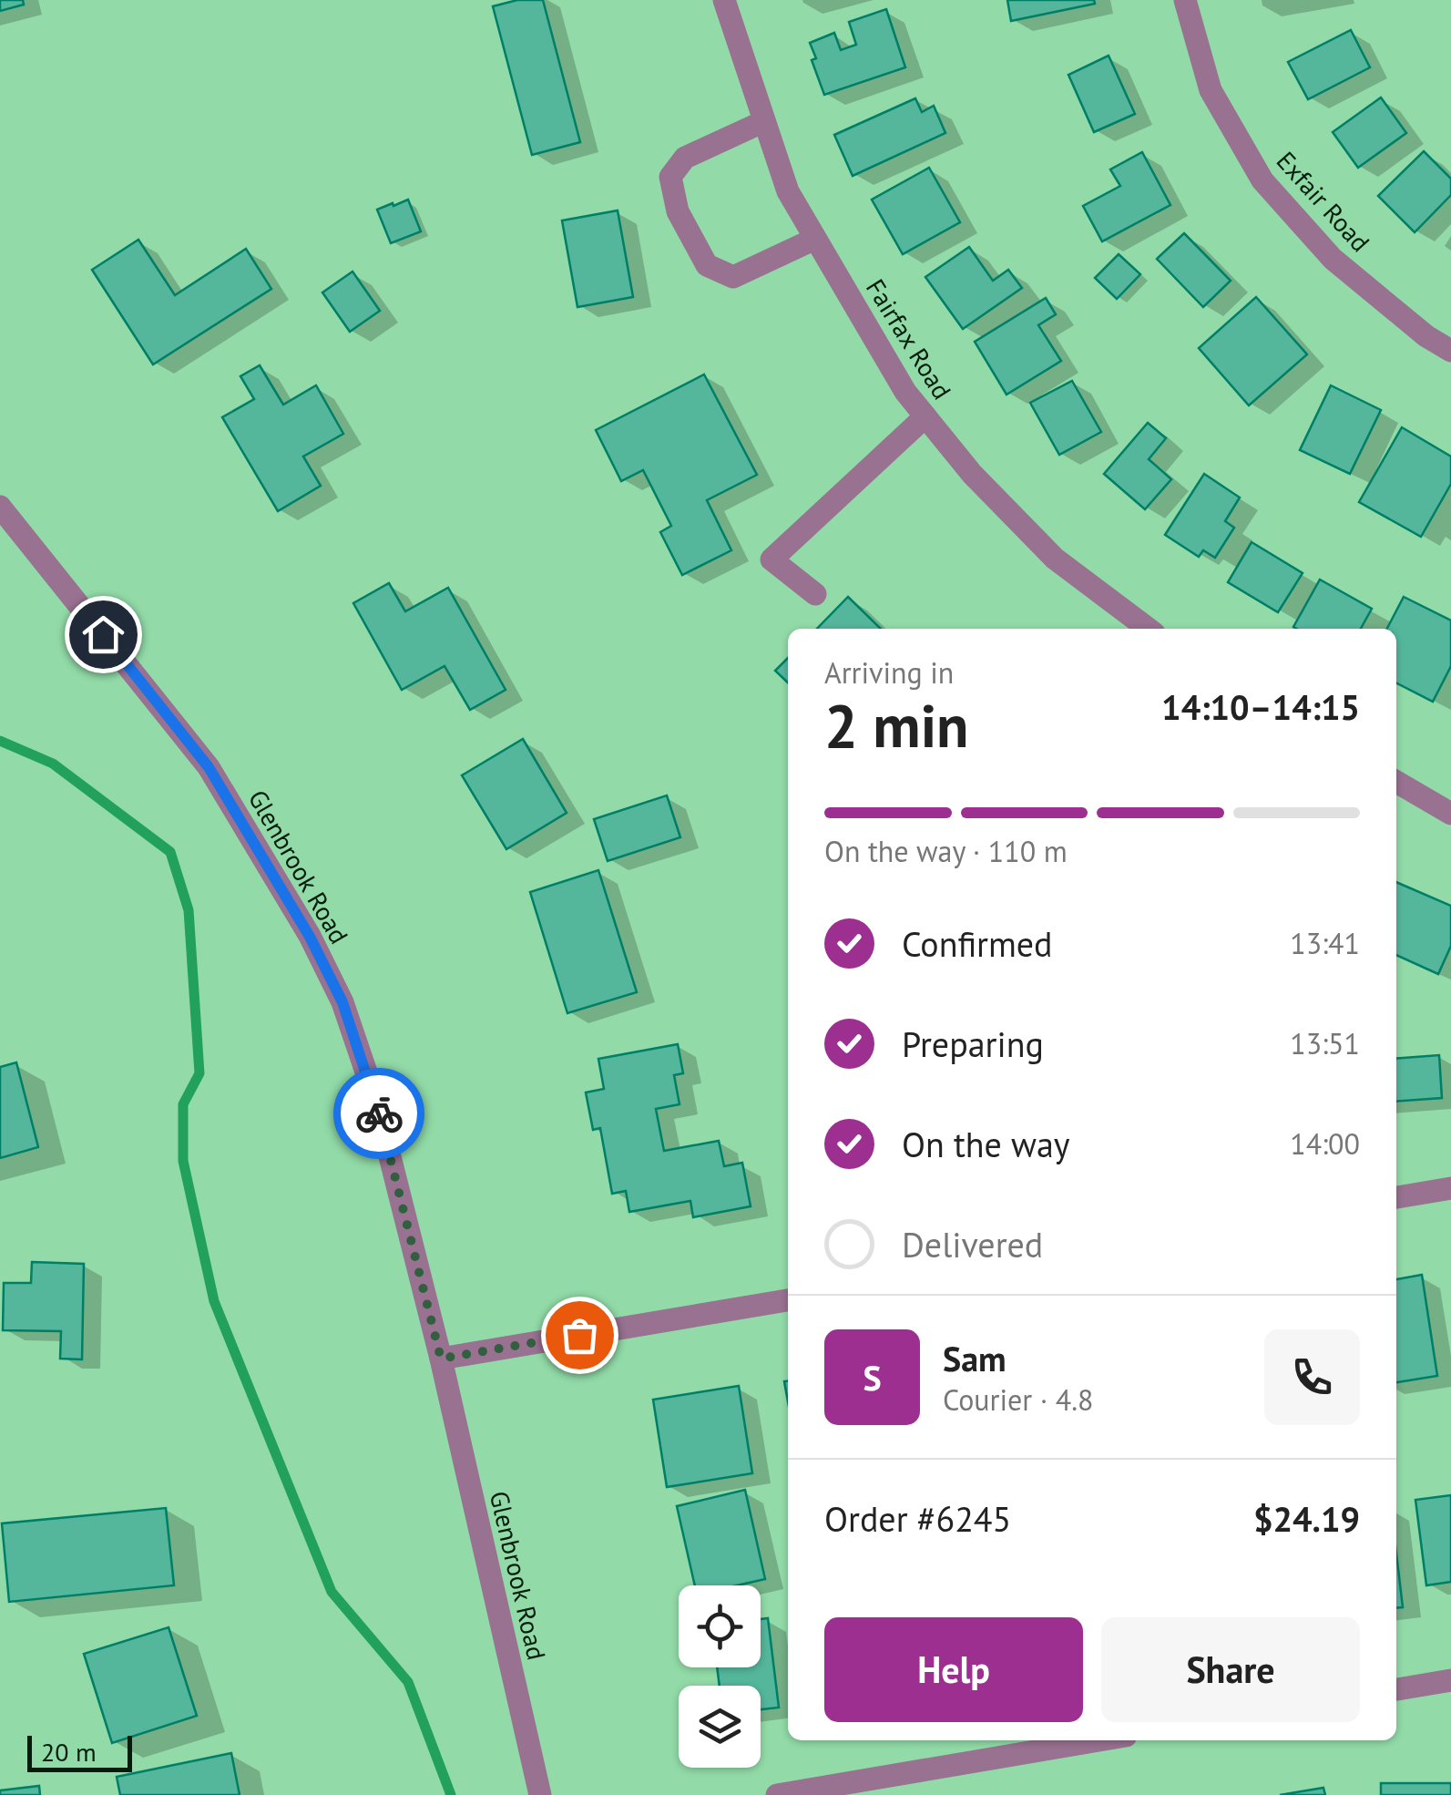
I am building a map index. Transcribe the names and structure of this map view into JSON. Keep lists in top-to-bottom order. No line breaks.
{"streets":{"street":["Exfair Road","Fairfax Road","Glenbrook Road"]},"scale_bar":"20 m","page":{"heading":["2 min","Arriving in","14:10–14:15"],"panel":["Sam","Courier · 4.8","Order #6245","$24.19"],"bar":"On the way · 110 m","list":[["Confirmed","13:41"],["Preparing","13:51"],["On the way","14:00"],"Delivered"],"round":"S","buttons":["Help","Share"],"scale":"20 m"}}
